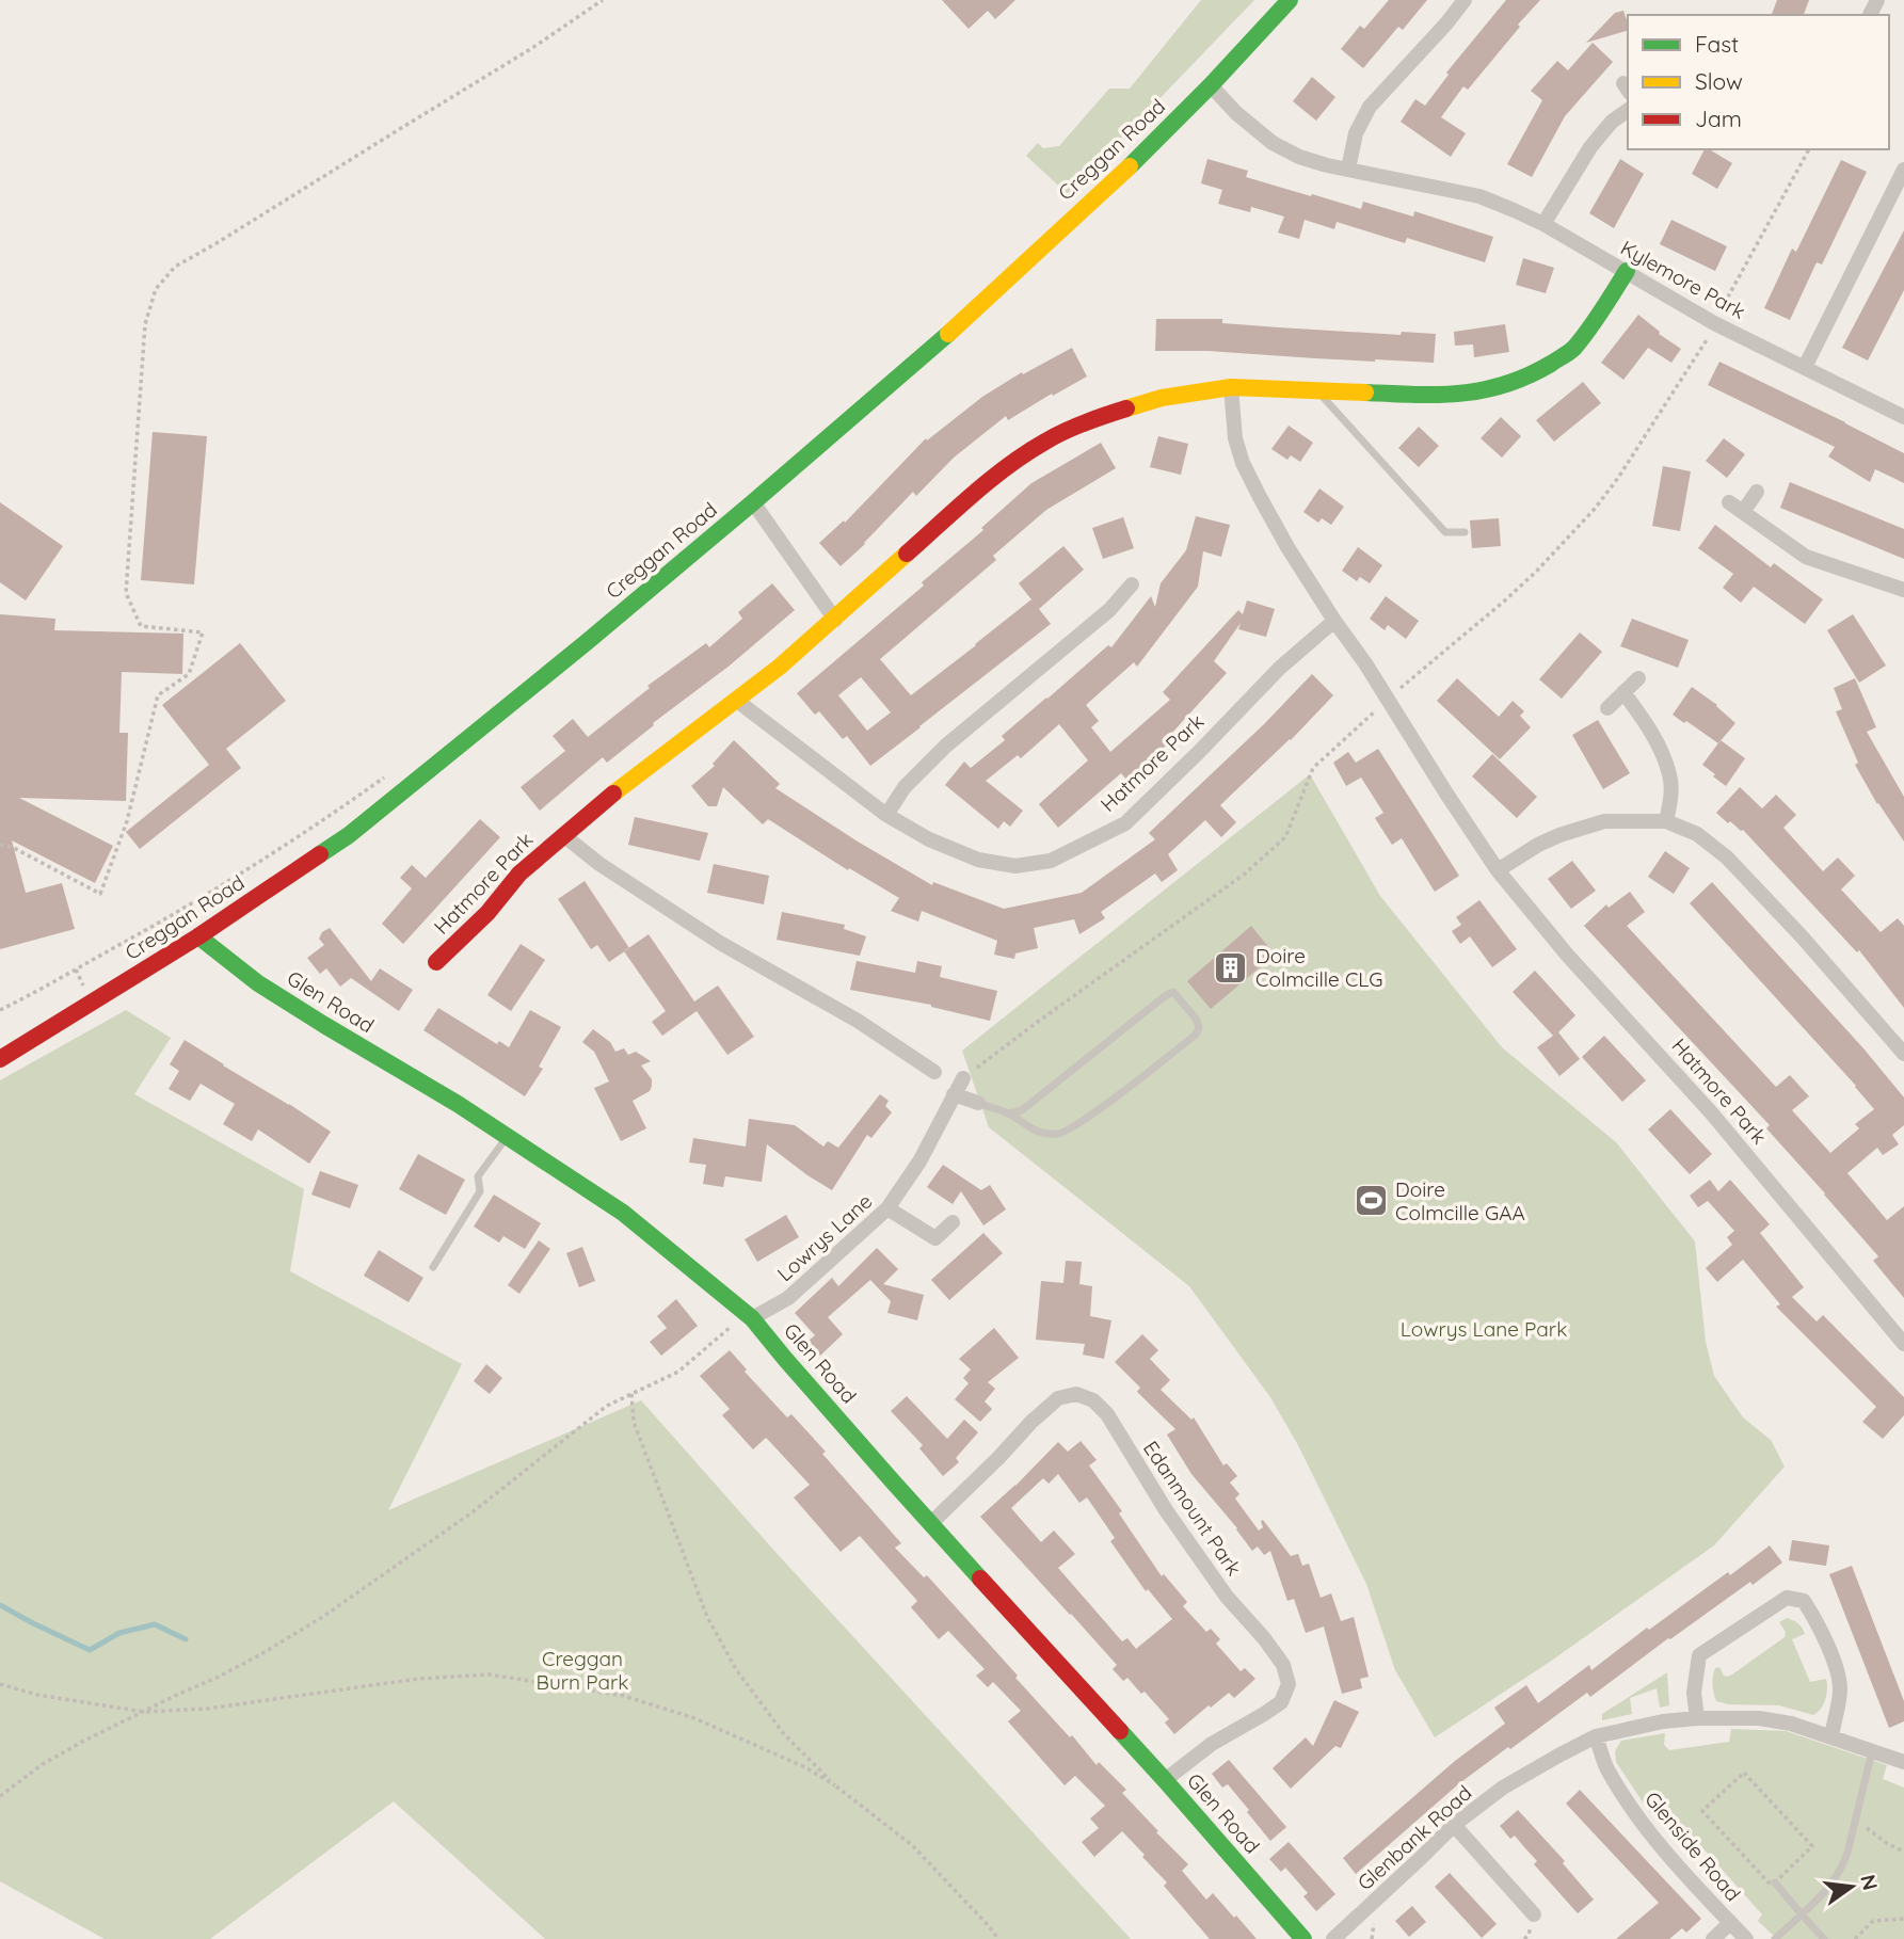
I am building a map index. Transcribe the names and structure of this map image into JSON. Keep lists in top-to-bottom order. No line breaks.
{"streets":{"street":["Creggan Road","Kylemore Park","Hatmore Park","Glen Road","Lowrys Lane","Edanmount Park","Glenbank Road","Glenside Road"]},"crossings":[["Creggan Road","Kylemore Park"],["Creggan Road","Glen Road"],["Kylemore Park","Hatmore Park"],["Glen Road","Lowrys Lane"],["Glen Road","Edanmount Park"],["Glenbank Road","Glenside Road"]],"parks":["Lowrys Lane Park","Creggan Burn Park"],"places":{"building":["Doire Colmcille CLG"],"sports":["Doire Colmcille GAA"]},"legend":["Fast","Slow","Jam"],"north":"right"}
